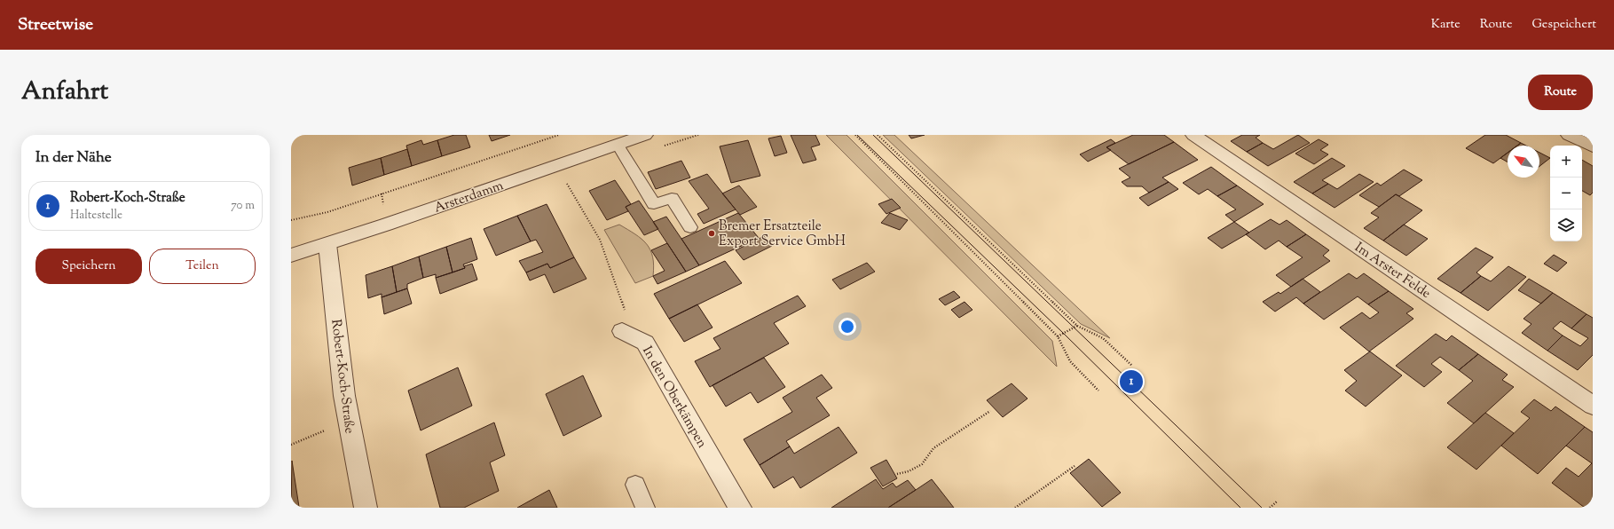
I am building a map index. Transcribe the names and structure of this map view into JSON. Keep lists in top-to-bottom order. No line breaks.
{"streets":{"street":["Arsterdamm","Im Arster Felde","Robert-Koch-Straße","In den Oberkämpen"]},"crossings":[["Arsterdamm","Robert-Koch-Straße"]],"places":["Bremer Ersatzteile Export Service GmbH"],"north":"top left","page":{"header":"Streetwise","nav":["Karte","Route","Gespeichert"],"title":"Anfahrt","buttons":["Route",["Speichern","Teilen"]],"heading":"In der Nähe","map_buttons":["+","−"],"list":[{"mark":"1","name":"Robert-Koch-Straße","note":"Haltestelle","value":"70 m"}],"pins":"1"}}
